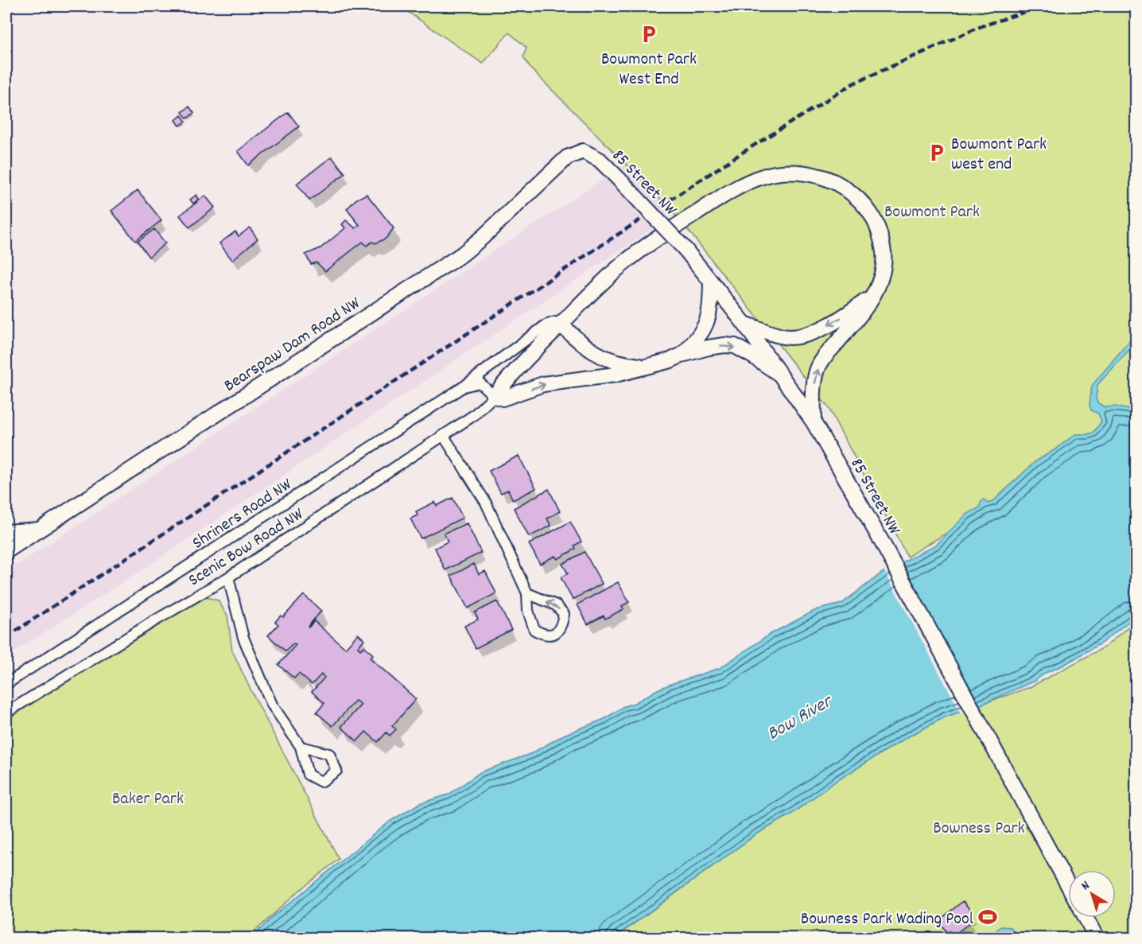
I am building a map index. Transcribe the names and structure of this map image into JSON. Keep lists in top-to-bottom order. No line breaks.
{"streets":{"street":["85 Street NW","Bearspaw Dam Road NW","Shriners Road NW","Scenic Bow Road NW"]},"crossings":[["85 Street NW","Bearspaw Dam Road NW"]],"water":["Bow River"],"parks":["Bowmont Park","Baker Park","Bowness Park"],"places":{"parking":["Bowmont Park West End","Bowmont Park west end"],"sports":["Bowness Park Wading Pool"]},"north":"top left"}
